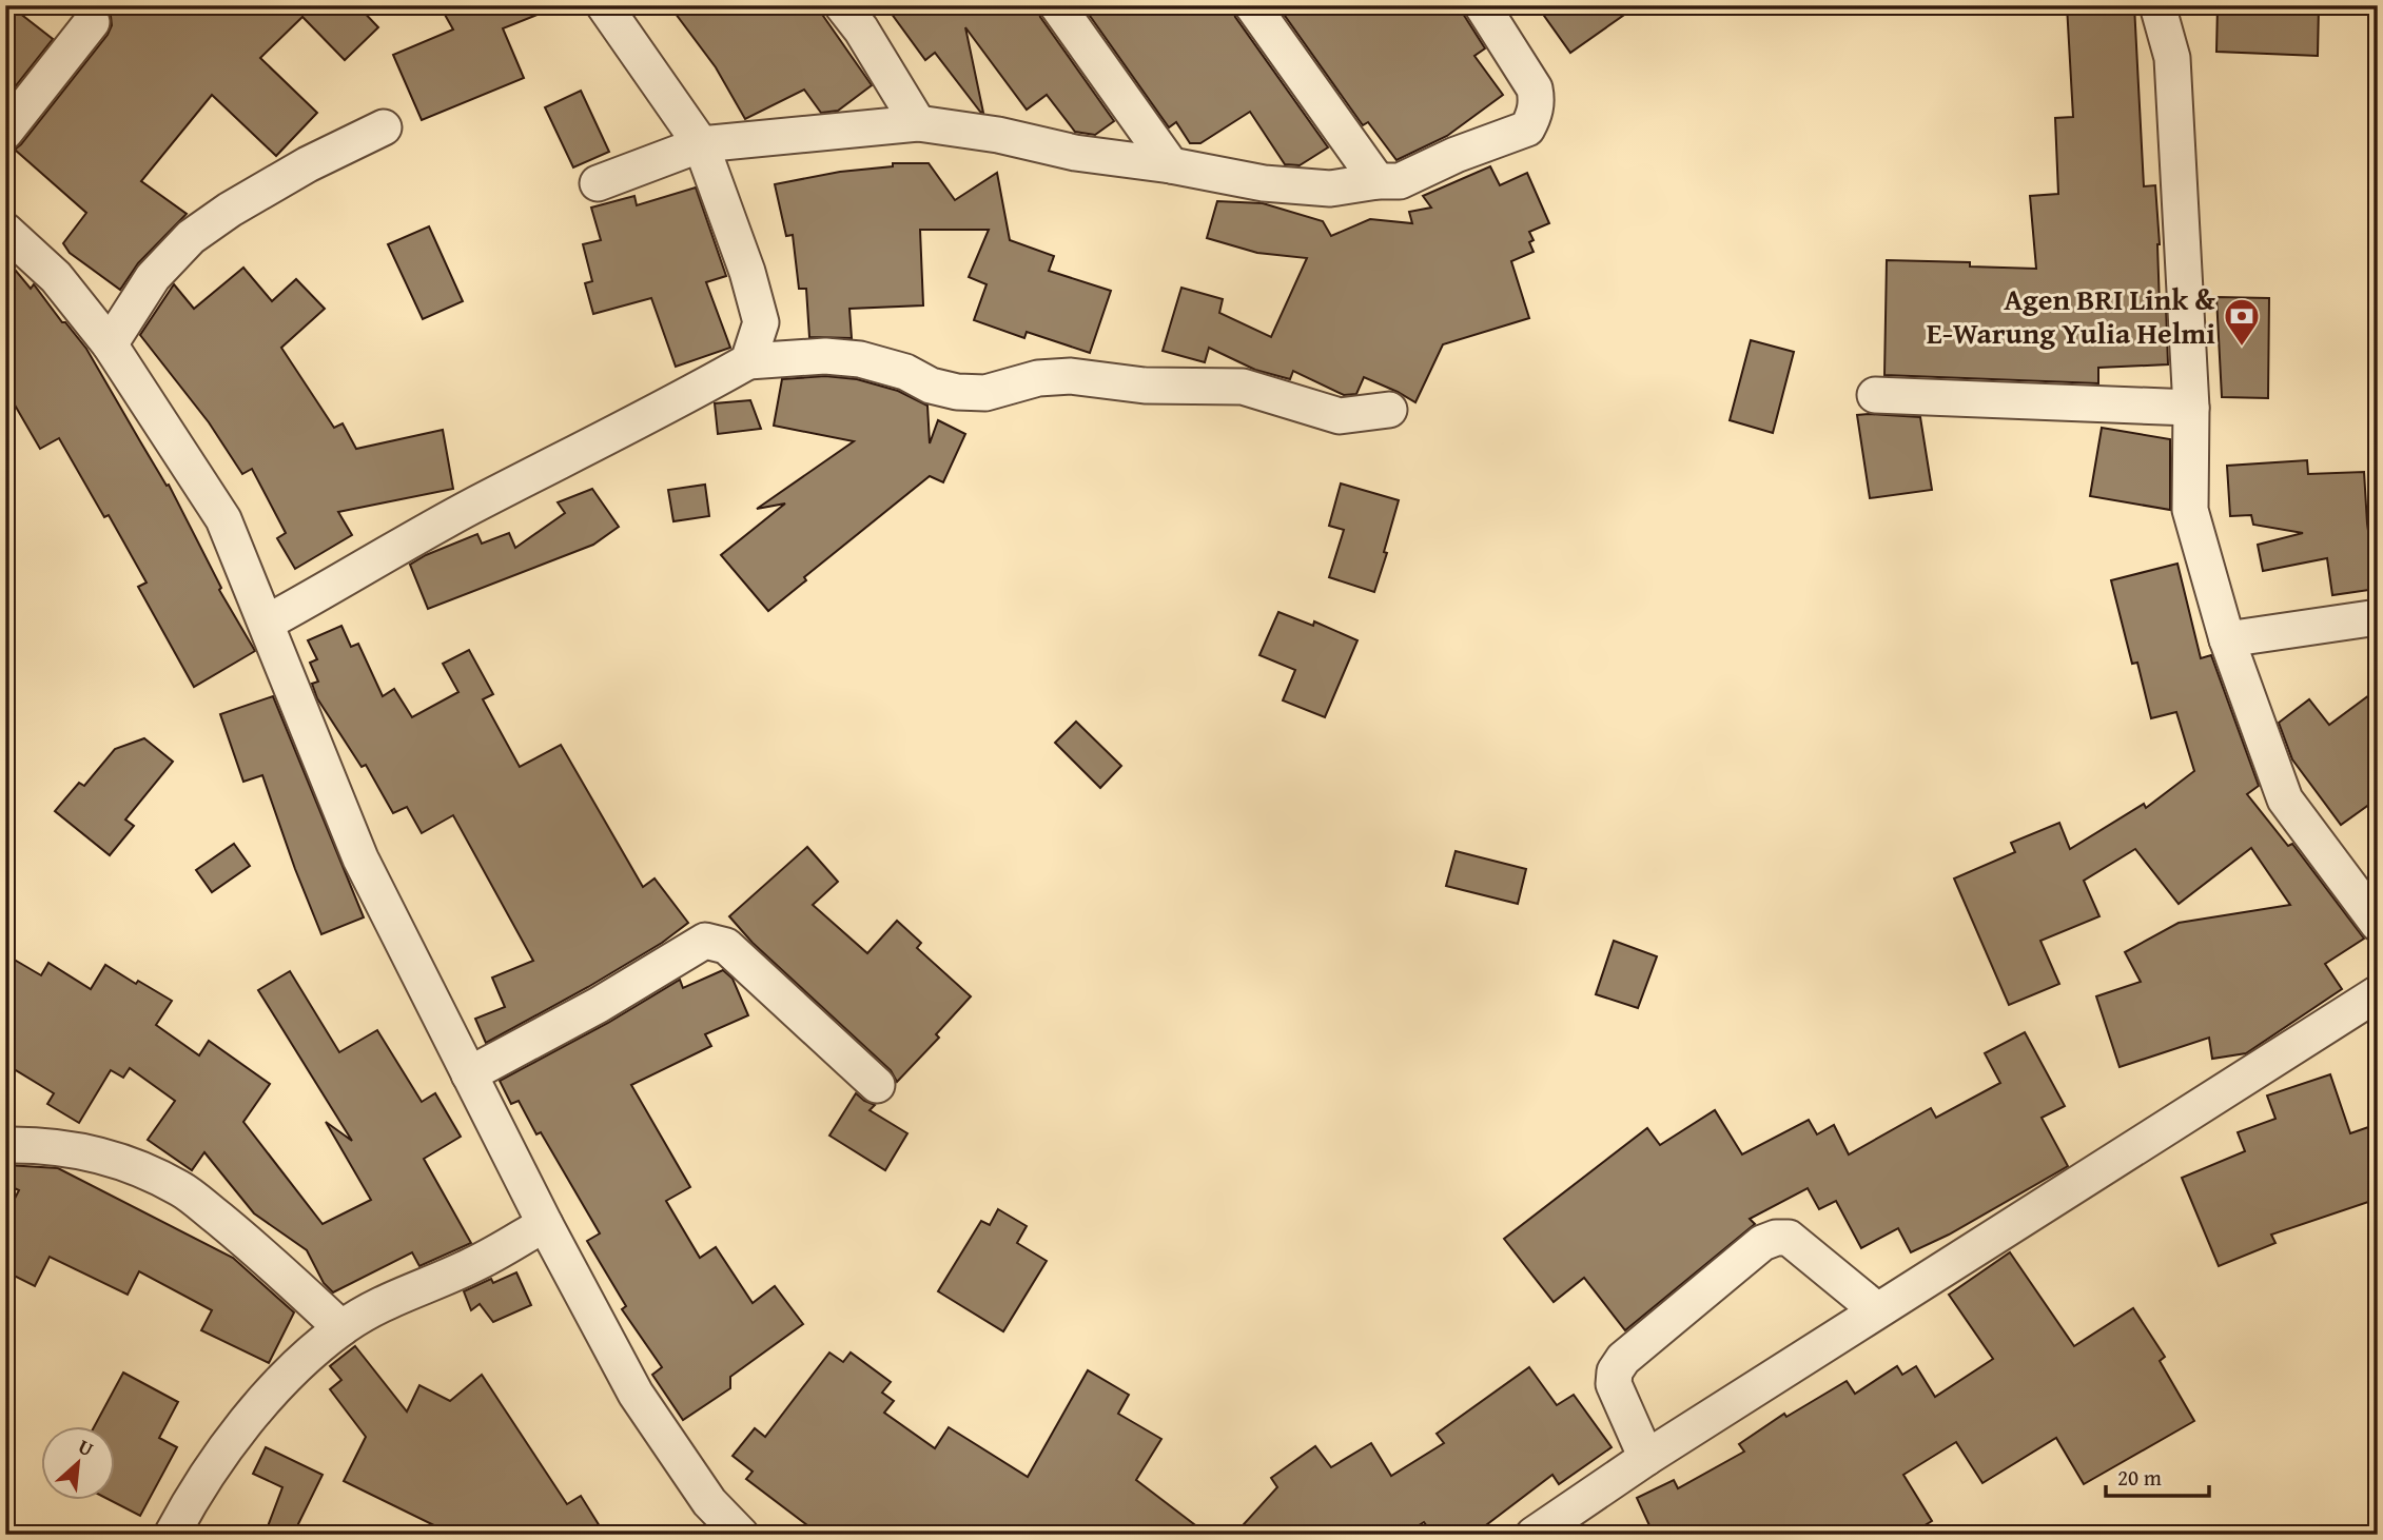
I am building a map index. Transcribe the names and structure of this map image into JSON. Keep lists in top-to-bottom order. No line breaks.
{"places":{"bank":["Agen BRI Link & E-Warung Yulia Helmi"]},"scale_bar":"20 m","north":"top right"}
